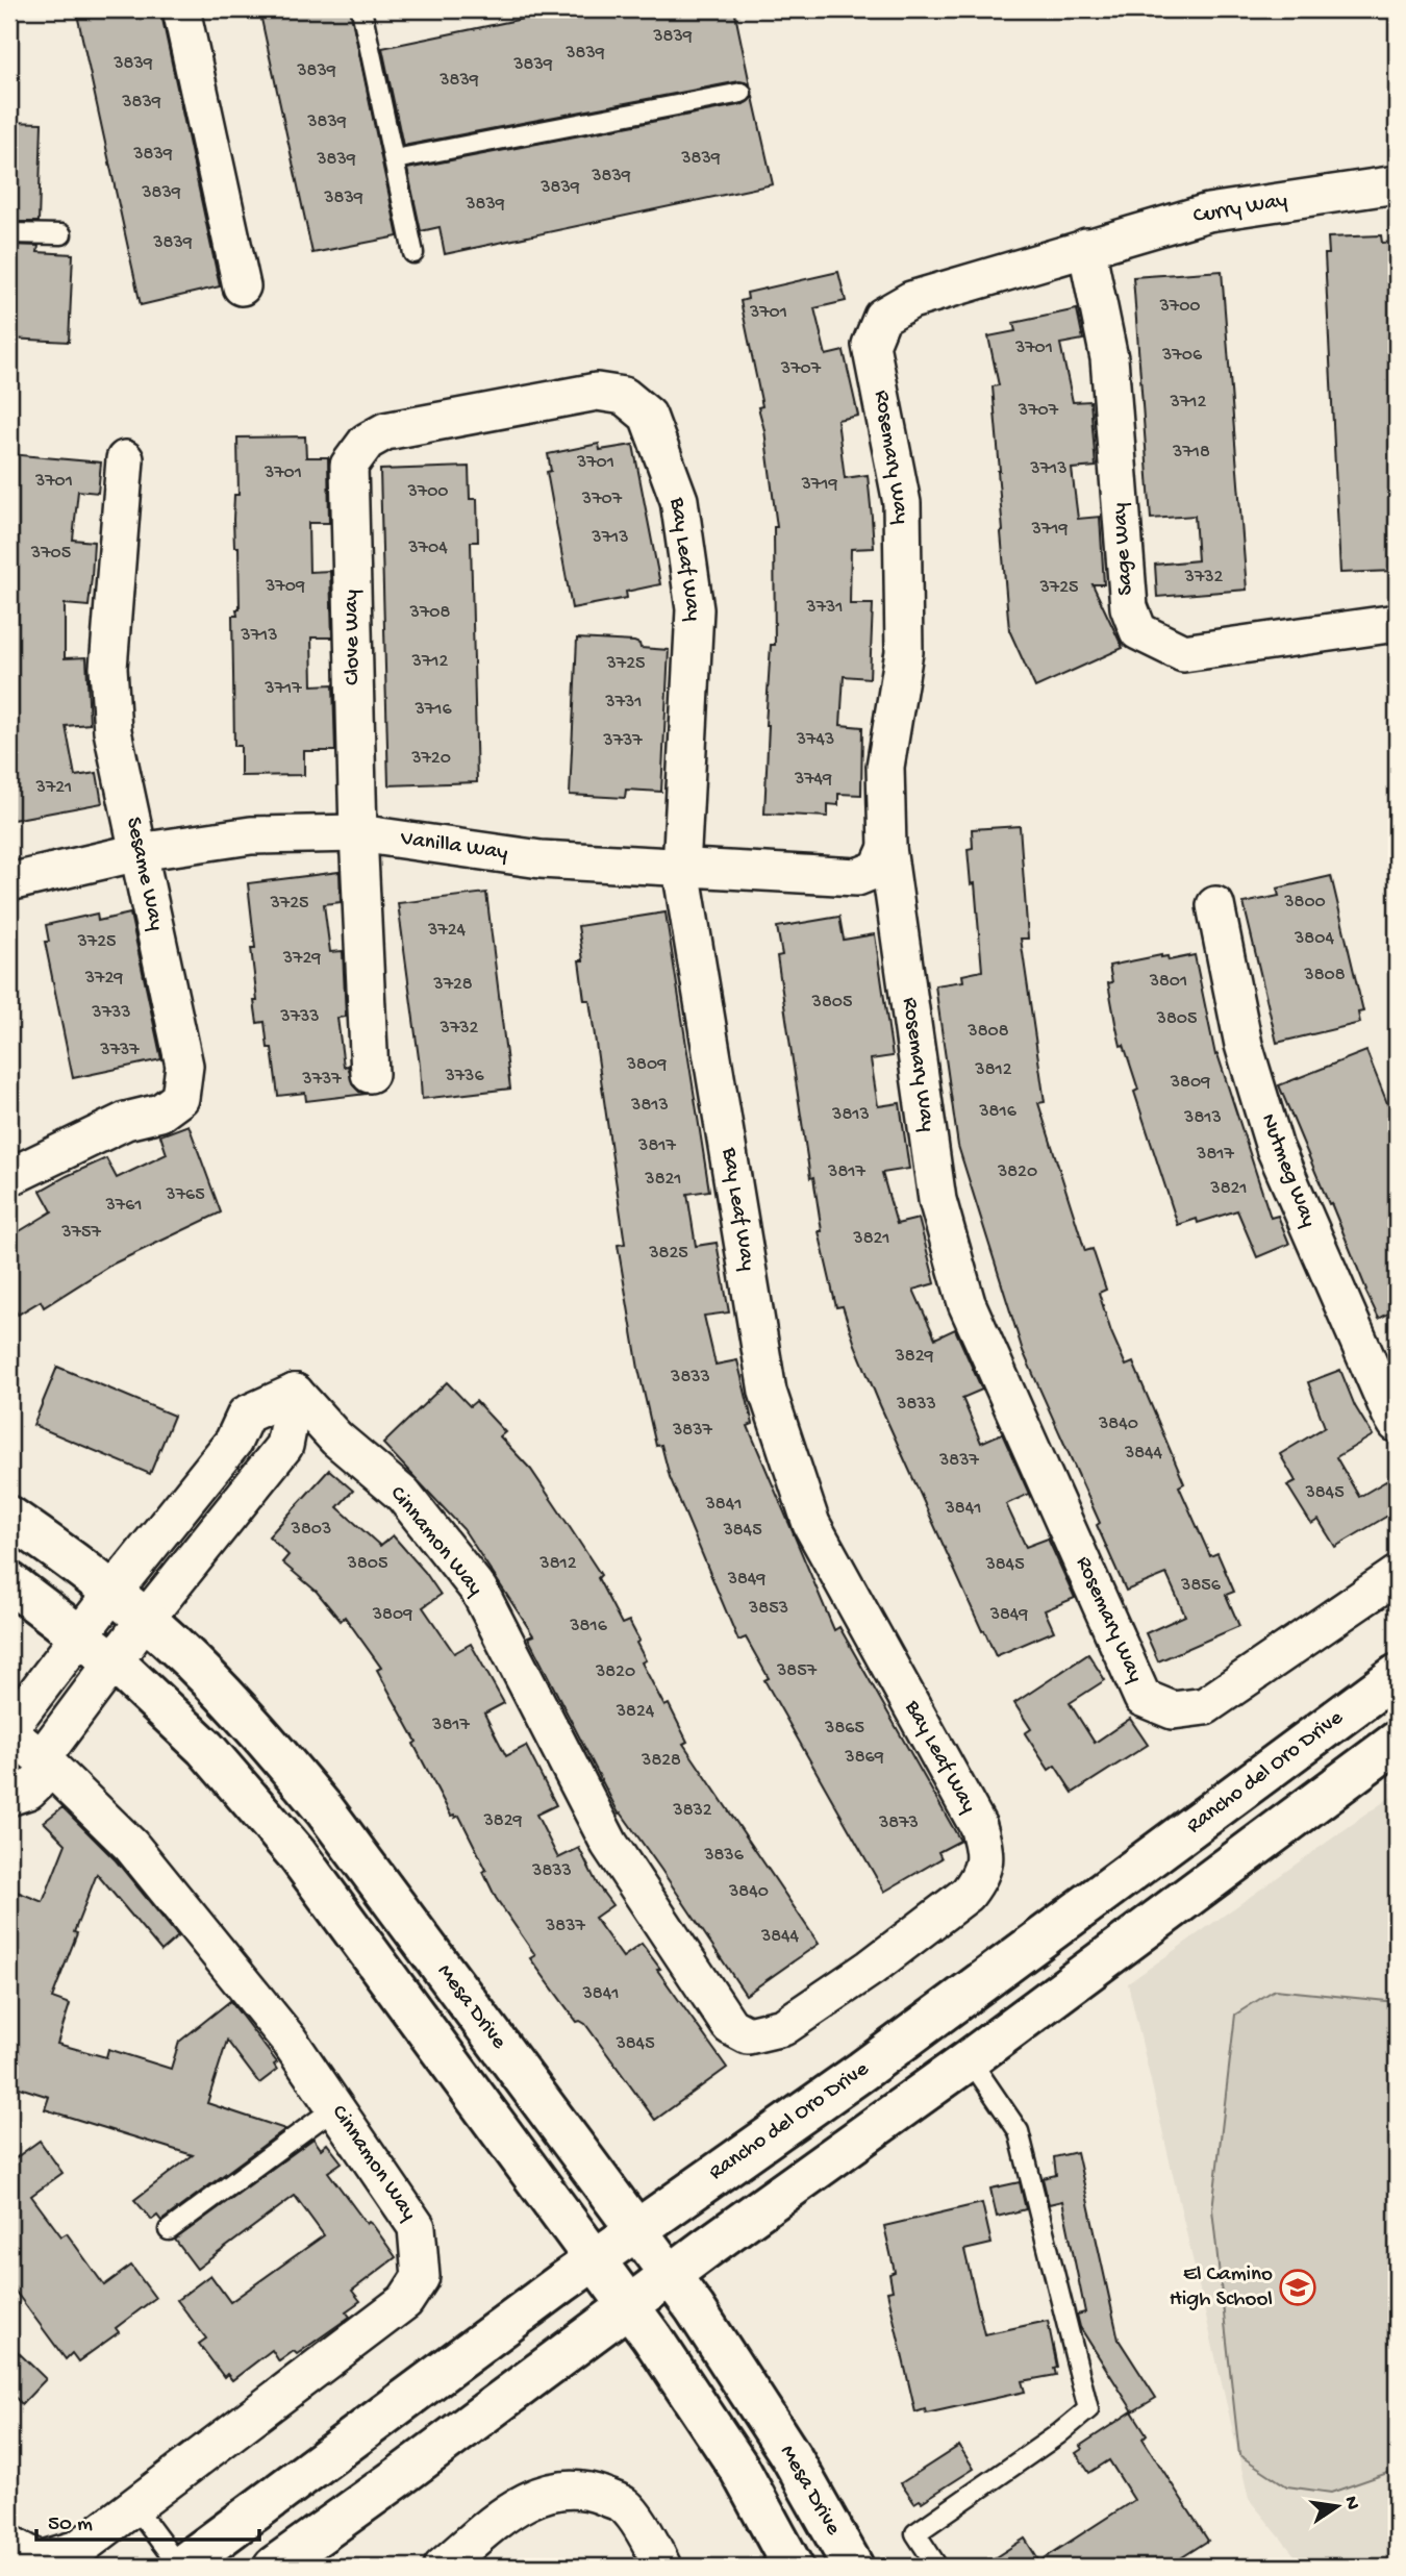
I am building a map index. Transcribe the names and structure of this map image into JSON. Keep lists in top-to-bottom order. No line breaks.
{"streets":{"main road":["Rancho del Oro Drive","Mesa Drive"],"street":["Curry Way","Rosemary Way","Sage Way","Bay Leaf Way","Clove Way","Vanilla Way","Sesame Way","Nutmeg Way","Cinnamon Way"]},"crossings":[["Curry Way","Rosemary Way"],["Curry Way","Sage Way"],["Rosemary Way","Sage Way"],["Rosemary Way","Vanilla Way"],["Bay Leaf Way","Clove Way"],["Bay Leaf Way","Vanilla Way"],["Bay Leaf Way","Cinnamon Way"],["Clove Way","Vanilla Way"],["Vanilla Way","Sesame Way"],["Rancho del Oro Drive","Mesa Drive"]],"places":{"school or university":["El Camino High School"]},"house_numbers":["3839","3839","3839","3839","3839","3839","3839","3839","3839","3839","3839","3839","3839","3839","3839","3839","3839","3700","3701","3701","3706","3707","3712","3707","3718","3701","3713","3701","3701","3719","3700","3707","3719","3713","3704","3705","3732","3709","3725","3731","3708","3713","3712","3725","3717","3731","3716","3743","3737","3720","3749","3721","3800","3725","3724","3804","3725","3729","3808","3729","3801","3728","3805","3733","3733","3805","3732","3808","3737","3809","3812","3736","3737","3809","3813","3816","3813","3813","3817","3817","3817","3820","3821","3821","3765","3761","3757","3821","3825","3829","3833","3833","3840","3837","3844","3837","3845","3841","3841","3803","3845","3805","3812","3845","3849","3856","3853","3809","3849","3816","3857","3820","3824","3817","3865","3869","3828","3832","3829","3873","3836","3833","3840","3837","3844","3841","3845"],"scale_bar":"50 m","north":"right"}
